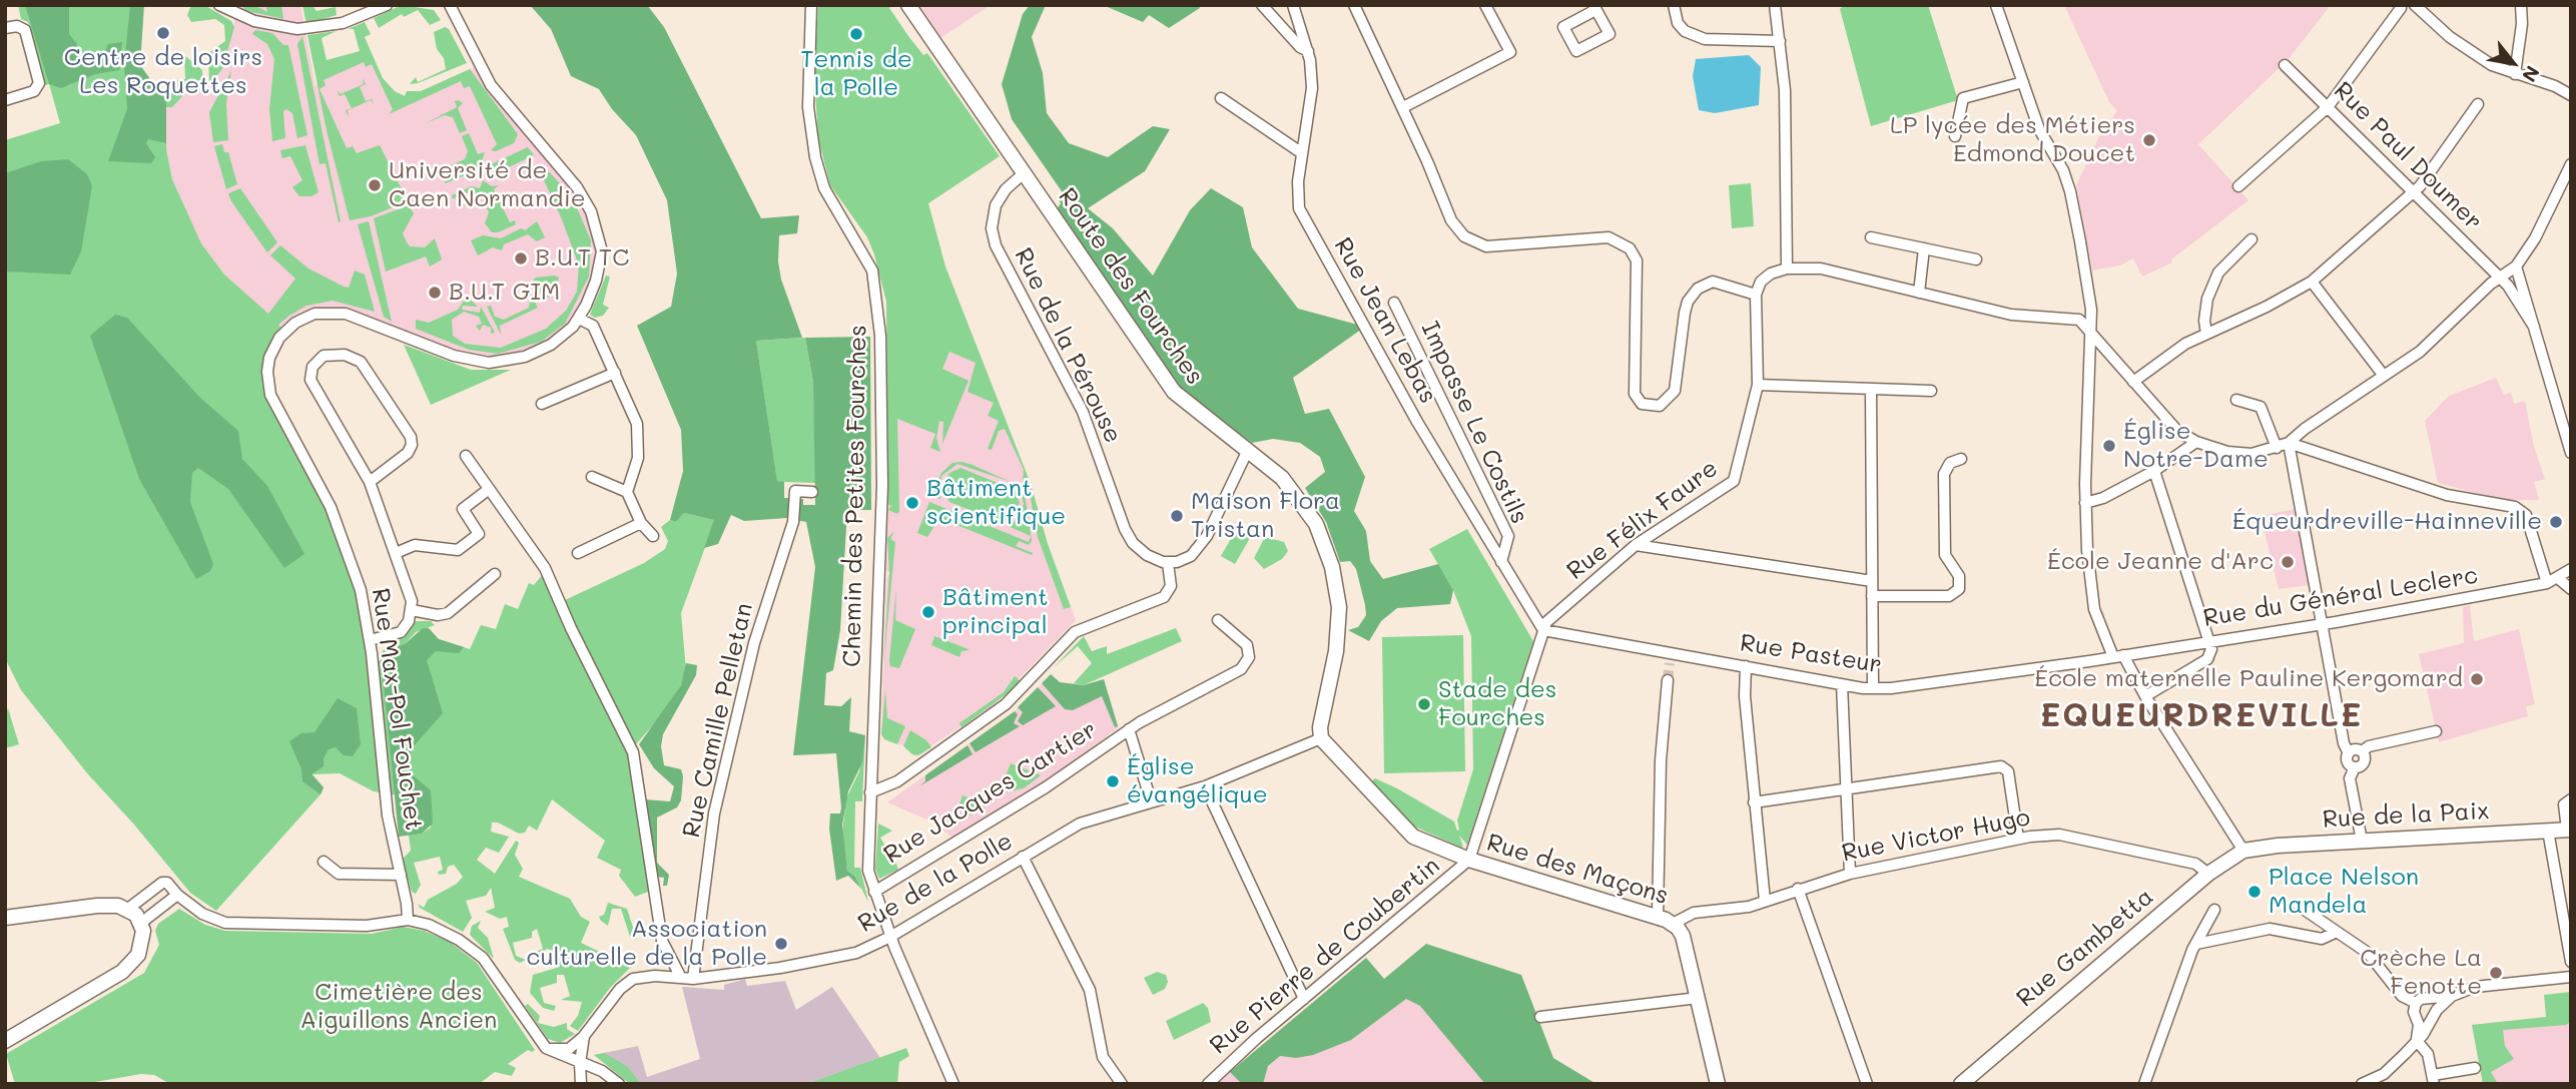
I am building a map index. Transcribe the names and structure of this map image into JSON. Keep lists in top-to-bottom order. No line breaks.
{"streets":{"main road":["Route des Fourches","Rue de la Paix","Rue des Maçons","Rue Gambetta"],"street":["Rue Paul Doumer","Rue Jean Lebas","Rue de la Pérouse","Impasse Le Costils","Chemin des Petites Fourches","Rue Félix Faure","Rue du Général Leclerc","Rue Pasteur","Rue Max-Pol Fouchet","Rue Camille Pelletan","Rue Jacques Cartier","Rue Victor Hugo","Rue de la Polle","Rue Pierre de Coubertin"]},"crossings":[["Route des Fourches","Rue de la Pérouse"],["Route des Fourches","Rue des Maçons"],["Route des Fourches","Rue de la Polle"],["Rue Jean Lebas","Impasse Le Costils"],["Rue Jean Lebas","Rue Félix Faure"],["Rue Jean Lebas","Rue Pasteur"],["Chemin des Petites Fourches","Rue Jacques Cartier"],["Chemin des Petites Fourches","Rue de la Polle"],["Rue Félix Faure","Rue Pasteur"],["Rue Félix Faure","Rue des Maçons"],["Rue Félix Faure","Rue Pierre de Coubertin"],["Rue du Général Leclerc","Rue Pasteur"],["Rue Camille Pelletan","Rue de la Polle"],["Rue Jacques Cartier","Rue de la Polle"],["Rue de la Paix","Rue Gambetta"],["Rue Victor Hugo","Rue des Maçons"],["Rue Victor Hugo","Rue Gambetta"],["Rue des Maçons","Rue de la Polle"],["Rue des Maçons","Rue Pierre de Coubertin"]],"districts":["EQUEURDREVILLE"],"parks":["Cimetière des Aiguillons Ancien"],"places":["Centre de loisirs Les Roquettes","Tennis de la Polle","LP lycée des Métiers Edmond Doucet","Université de Caen Normandie","B.U.T TC","B.U.T GIM","Église Notre-Dame","Bâtiment scientifique","Maison Flora Tristan","Équeurdreville-Hainneville","École Jeanne d'Arc","Bâtiment principal","École maternelle Pauline Kergomard","Stade des Fourches","Église évangélique","Place Nelson Mandela","Association culturelle de la Polle","Crèche La Fenotte"],"north":"bottom right"}
